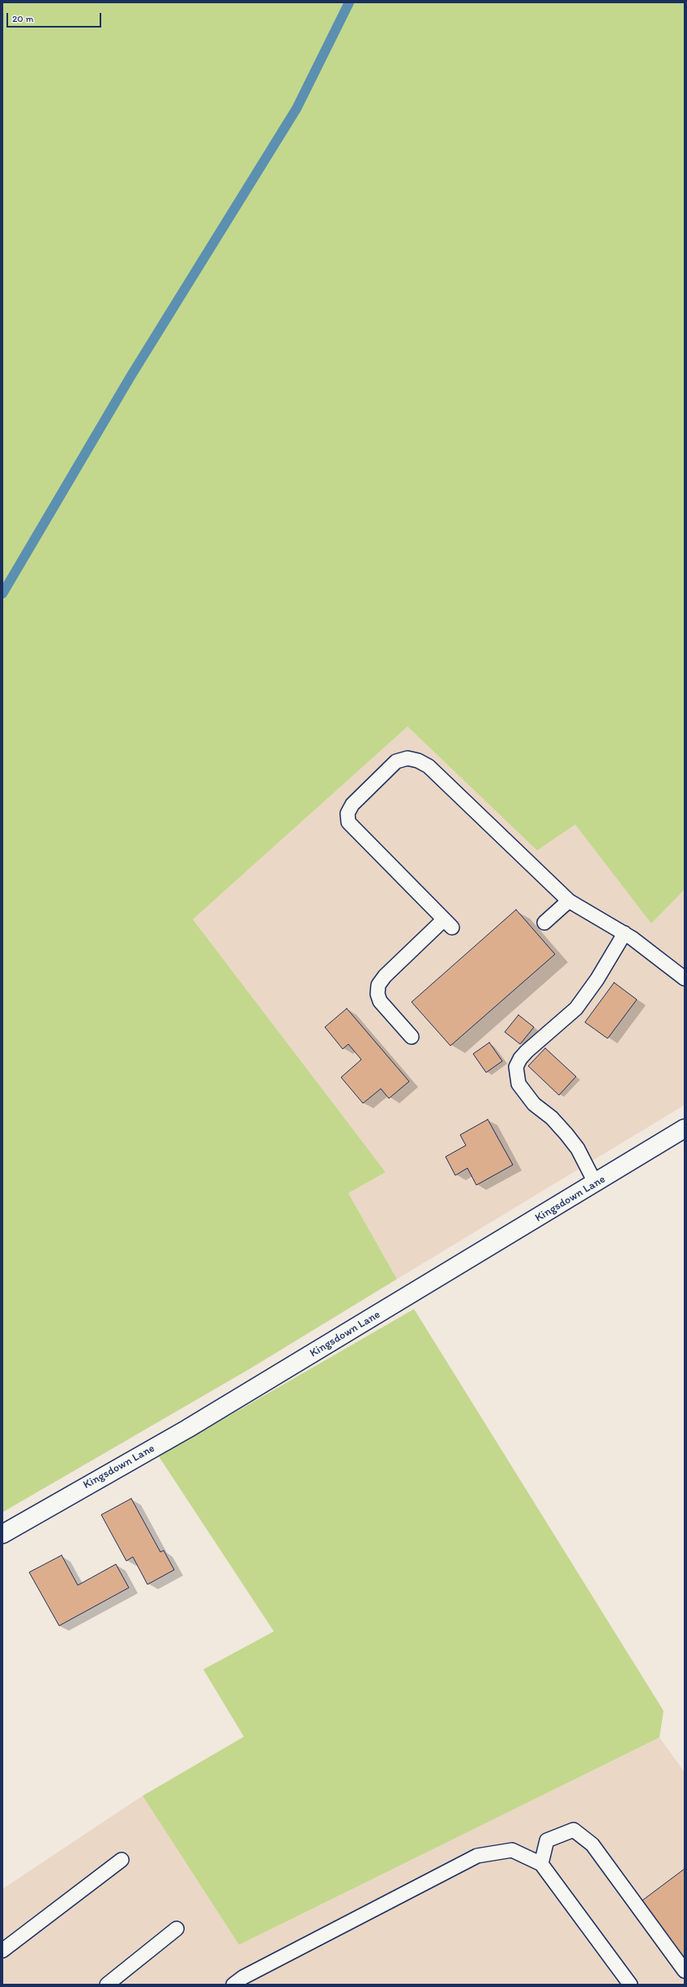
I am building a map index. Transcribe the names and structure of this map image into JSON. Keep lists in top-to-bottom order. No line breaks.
{"streets":{"street":["Kingsdown Lane"]},"scale_bar":"20 m"}
